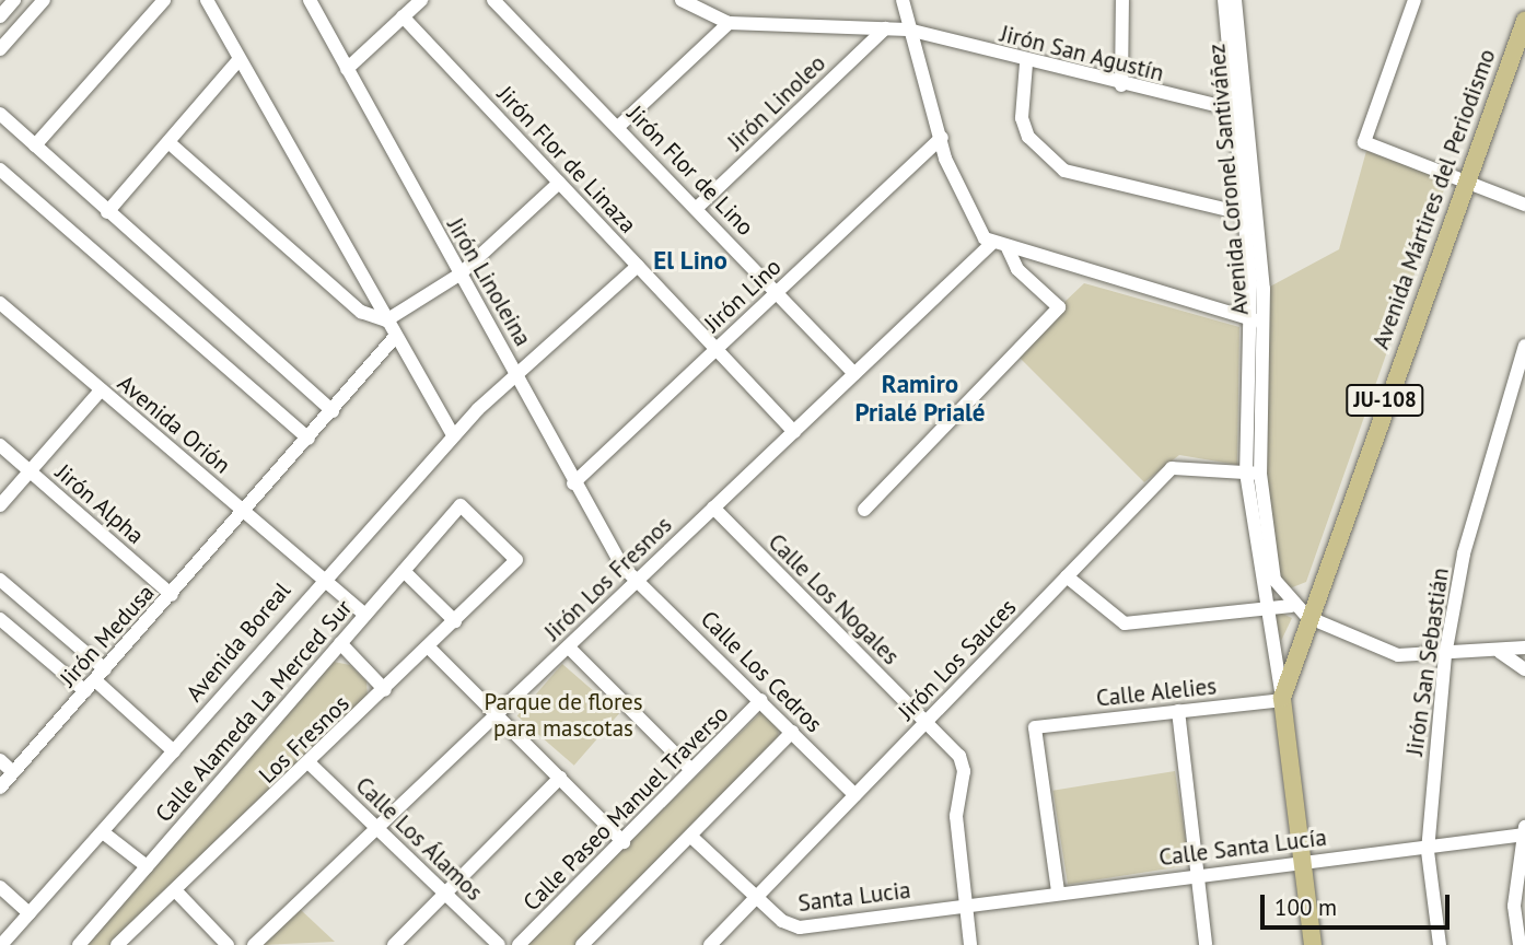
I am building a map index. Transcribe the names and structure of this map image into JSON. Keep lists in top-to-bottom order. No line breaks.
{"streets":{"main road":["Avenida Mártires del Periodismo","JU-108"],"street":["Jirón San Agustín","Jirón Linoleo","Jirón Flor de Linaza","Jirón Flor de Lino","Avenida Coronel Santiváñez","Jirón Linoleina","Jirón Lino","Avenida Orión","Jirón Alpha","Jirón Los Fresnos","Calle Los Nogales","Jirón Medusa","Avenida Boreal","Jirón Los Sauces","Jirón San Sebastián","Calle Los Cedros","Calle Alelies","Calle Alameda La Merced Sur","Los Fresnos","Calle Paseo Manuel Traverso","Calle Los Álamos","Calle Santa Lucía","Santa Lucia"]},"crossings":[["Jirón San Agustín","Jirón Linoleo"],["Jirón San Agustín","Avenida Coronel Santiváñez"],["Jirón Linoleo","Jirón Flor de Lino"],["Jirón Flor de Linaza","Jirón Lino"],["Jirón Flor de Linaza","Jirón Los Fresnos"],["Jirón Flor de Lino","Jirón Lino"],["Jirón Flor de Lino","Jirón Los Fresnos"],["Avenida Coronel Santiváñez","Avenida Mártires del Periodismo"],["Avenida Coronel Santiváñez","Jirón Los Sauces"],["Avenida Coronel Santiváñez","Jirón San Sebastián"],["Avenida Mártires del Periodismo","Calle Alelies"],["Avenida Mártires del Periodismo","Calle Santa Lucía"],["Jirón Linoleina","Jirón Lino"],["Jirón Linoleina","Jirón Los Fresnos"],["Jirón Linoleina","Avenida Boreal"],["Jirón Linoleina","Calle Los Cedros"],["Avenida Orión","Jirón Medusa"],["Avenida Orión","Avenida Boreal"],["Avenida Orión","Calle Alameda La Merced Sur"],["Jirón Alpha","Jirón Medusa"],["Jirón Los Fresnos","Calle Los Nogales"],["Jirón Los Fresnos","Calle Los Cedros"],["Jirón Los Fresnos","Calle Los Álamos"],["Calle Los Nogales","Jirón Los Sauces"],["Calle Los Nogales","Calle Santa Lucía"],["Calle Los Nogales","Santa Lucia"],["Jirón Los Sauces","Calle Los Cedros"],["Jirón Los Sauces","Santa Lucia"],["Jirón San Sebastián","Calle Santa Lucía"],["Calle Los Cedros","Calle Paseo Manuel Traverso"],["Calle Alelies","Calle Santa Lucía"],["Calle Alameda La Merced Sur","Los Fresnos"],["Los Fresnos","Calle Los Álamos"],["Calle Santa Lucía","Santa Lucia"]],"districts":["El Lino","Ramiro Prialé Prialé"],"parks":["Parque de flores para mascotas"],"scale_bar":"100 m"}
